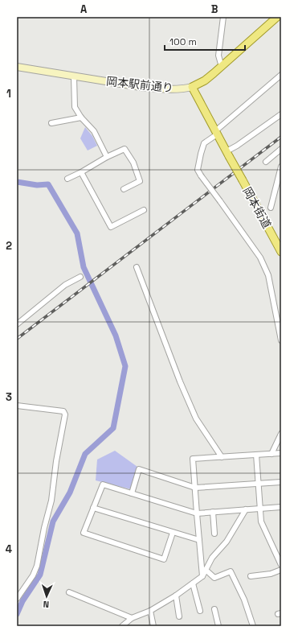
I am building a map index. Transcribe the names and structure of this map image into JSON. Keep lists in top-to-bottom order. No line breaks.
{"streets":{"main road":["岡本駅前通り","岡本街道"]},"scale_bar":"100 m","north":"bottom","grid":{"columns":["A","B"],"rows":["1","2","3","4"]}}
